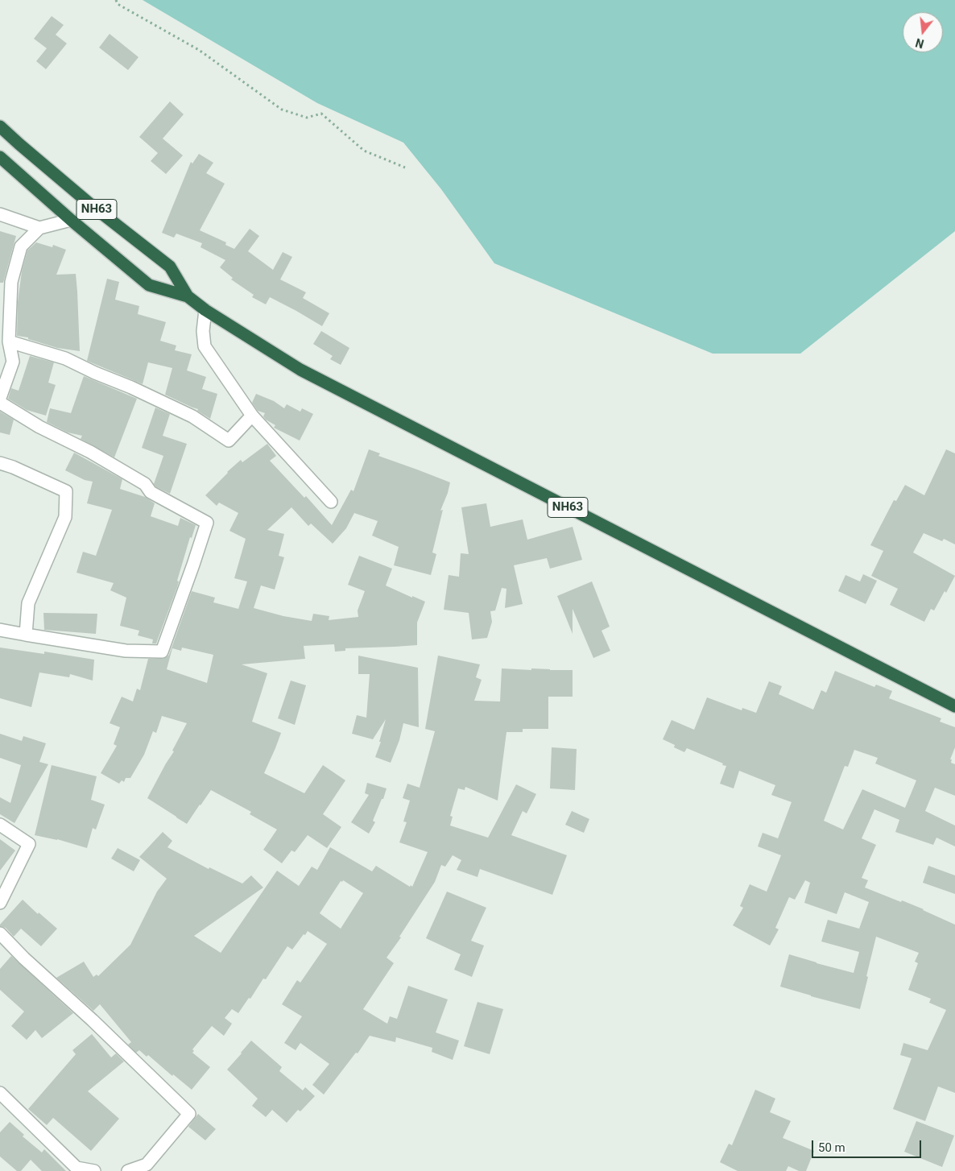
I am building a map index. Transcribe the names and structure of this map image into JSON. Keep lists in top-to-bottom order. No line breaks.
{"streets":{"highway":["NH63"]},"scale_bar":"50 m","north":"bottom"}
